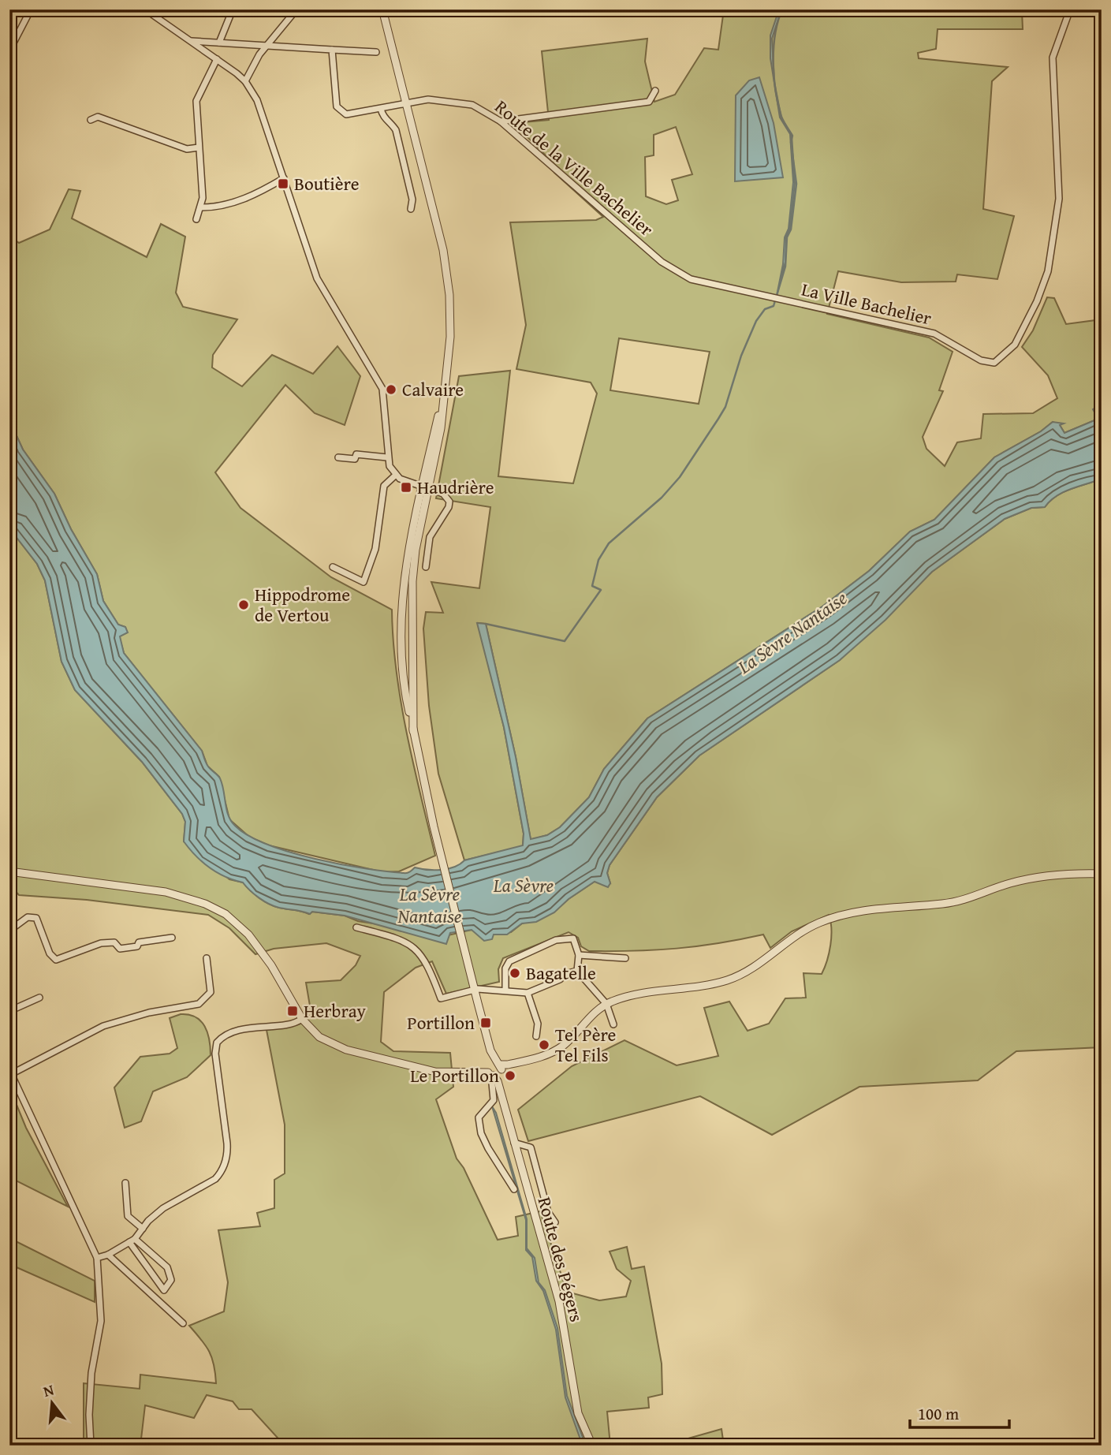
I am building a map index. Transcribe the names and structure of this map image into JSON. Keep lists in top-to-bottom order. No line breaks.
{"streets":{"street":["Route de la Ville Bachelier","La Ville Bachelier","Route des Pégers"]},"crossings":[["Route de la Ville Bachelier","La Ville Bachelier"]],"water":["La Sèvre Nantaise","La Sèvre"],"places":{"transit":["Boutière","Haudrière","Herbray","Portillon"],"other":["Calvaire","Hippodrome de Vertou","Bagatelle","Tel Père Tel Fils","Le Portillon"]},"scale_bar":"100 m","north":"top"}
